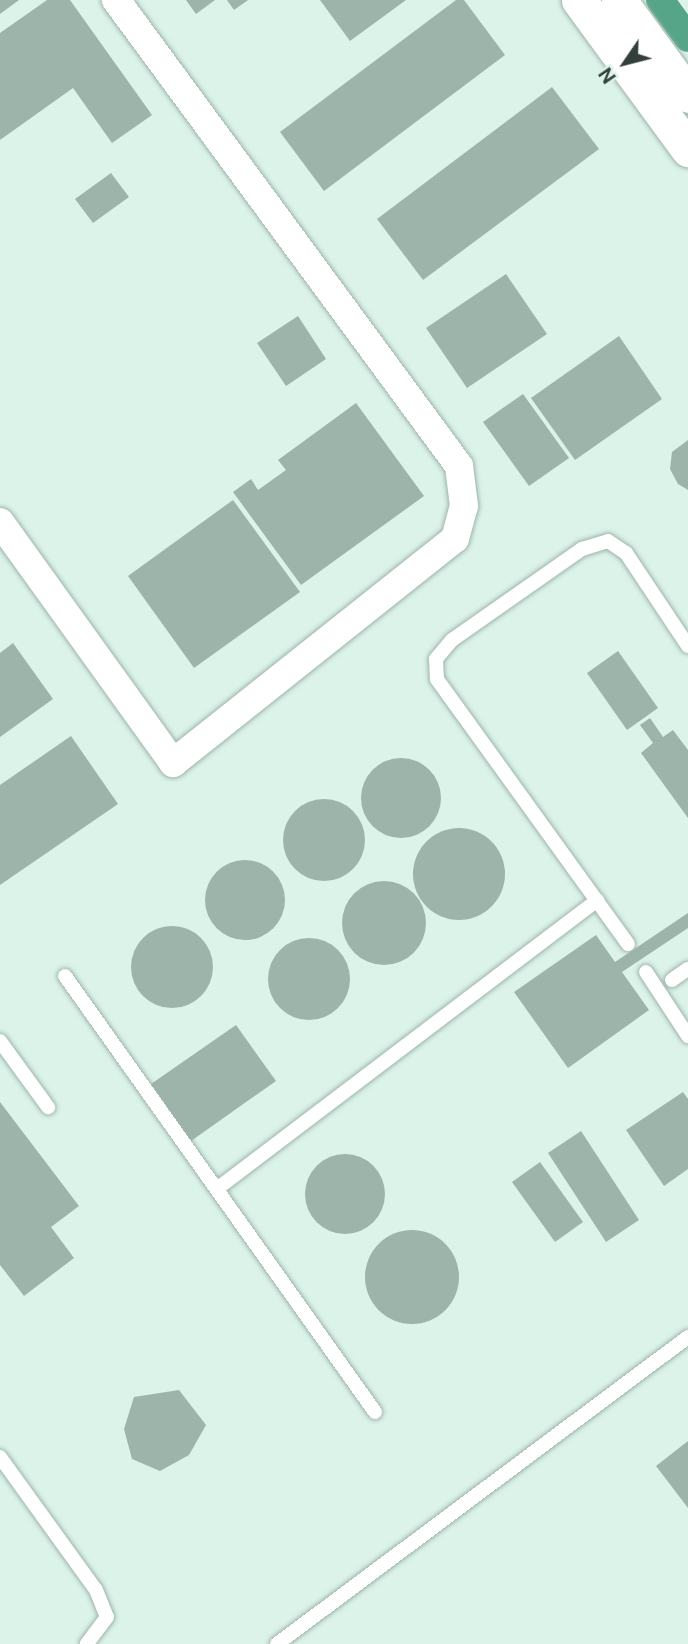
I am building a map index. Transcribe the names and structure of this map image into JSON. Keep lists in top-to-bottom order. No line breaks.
{"north":"bottom left"}
